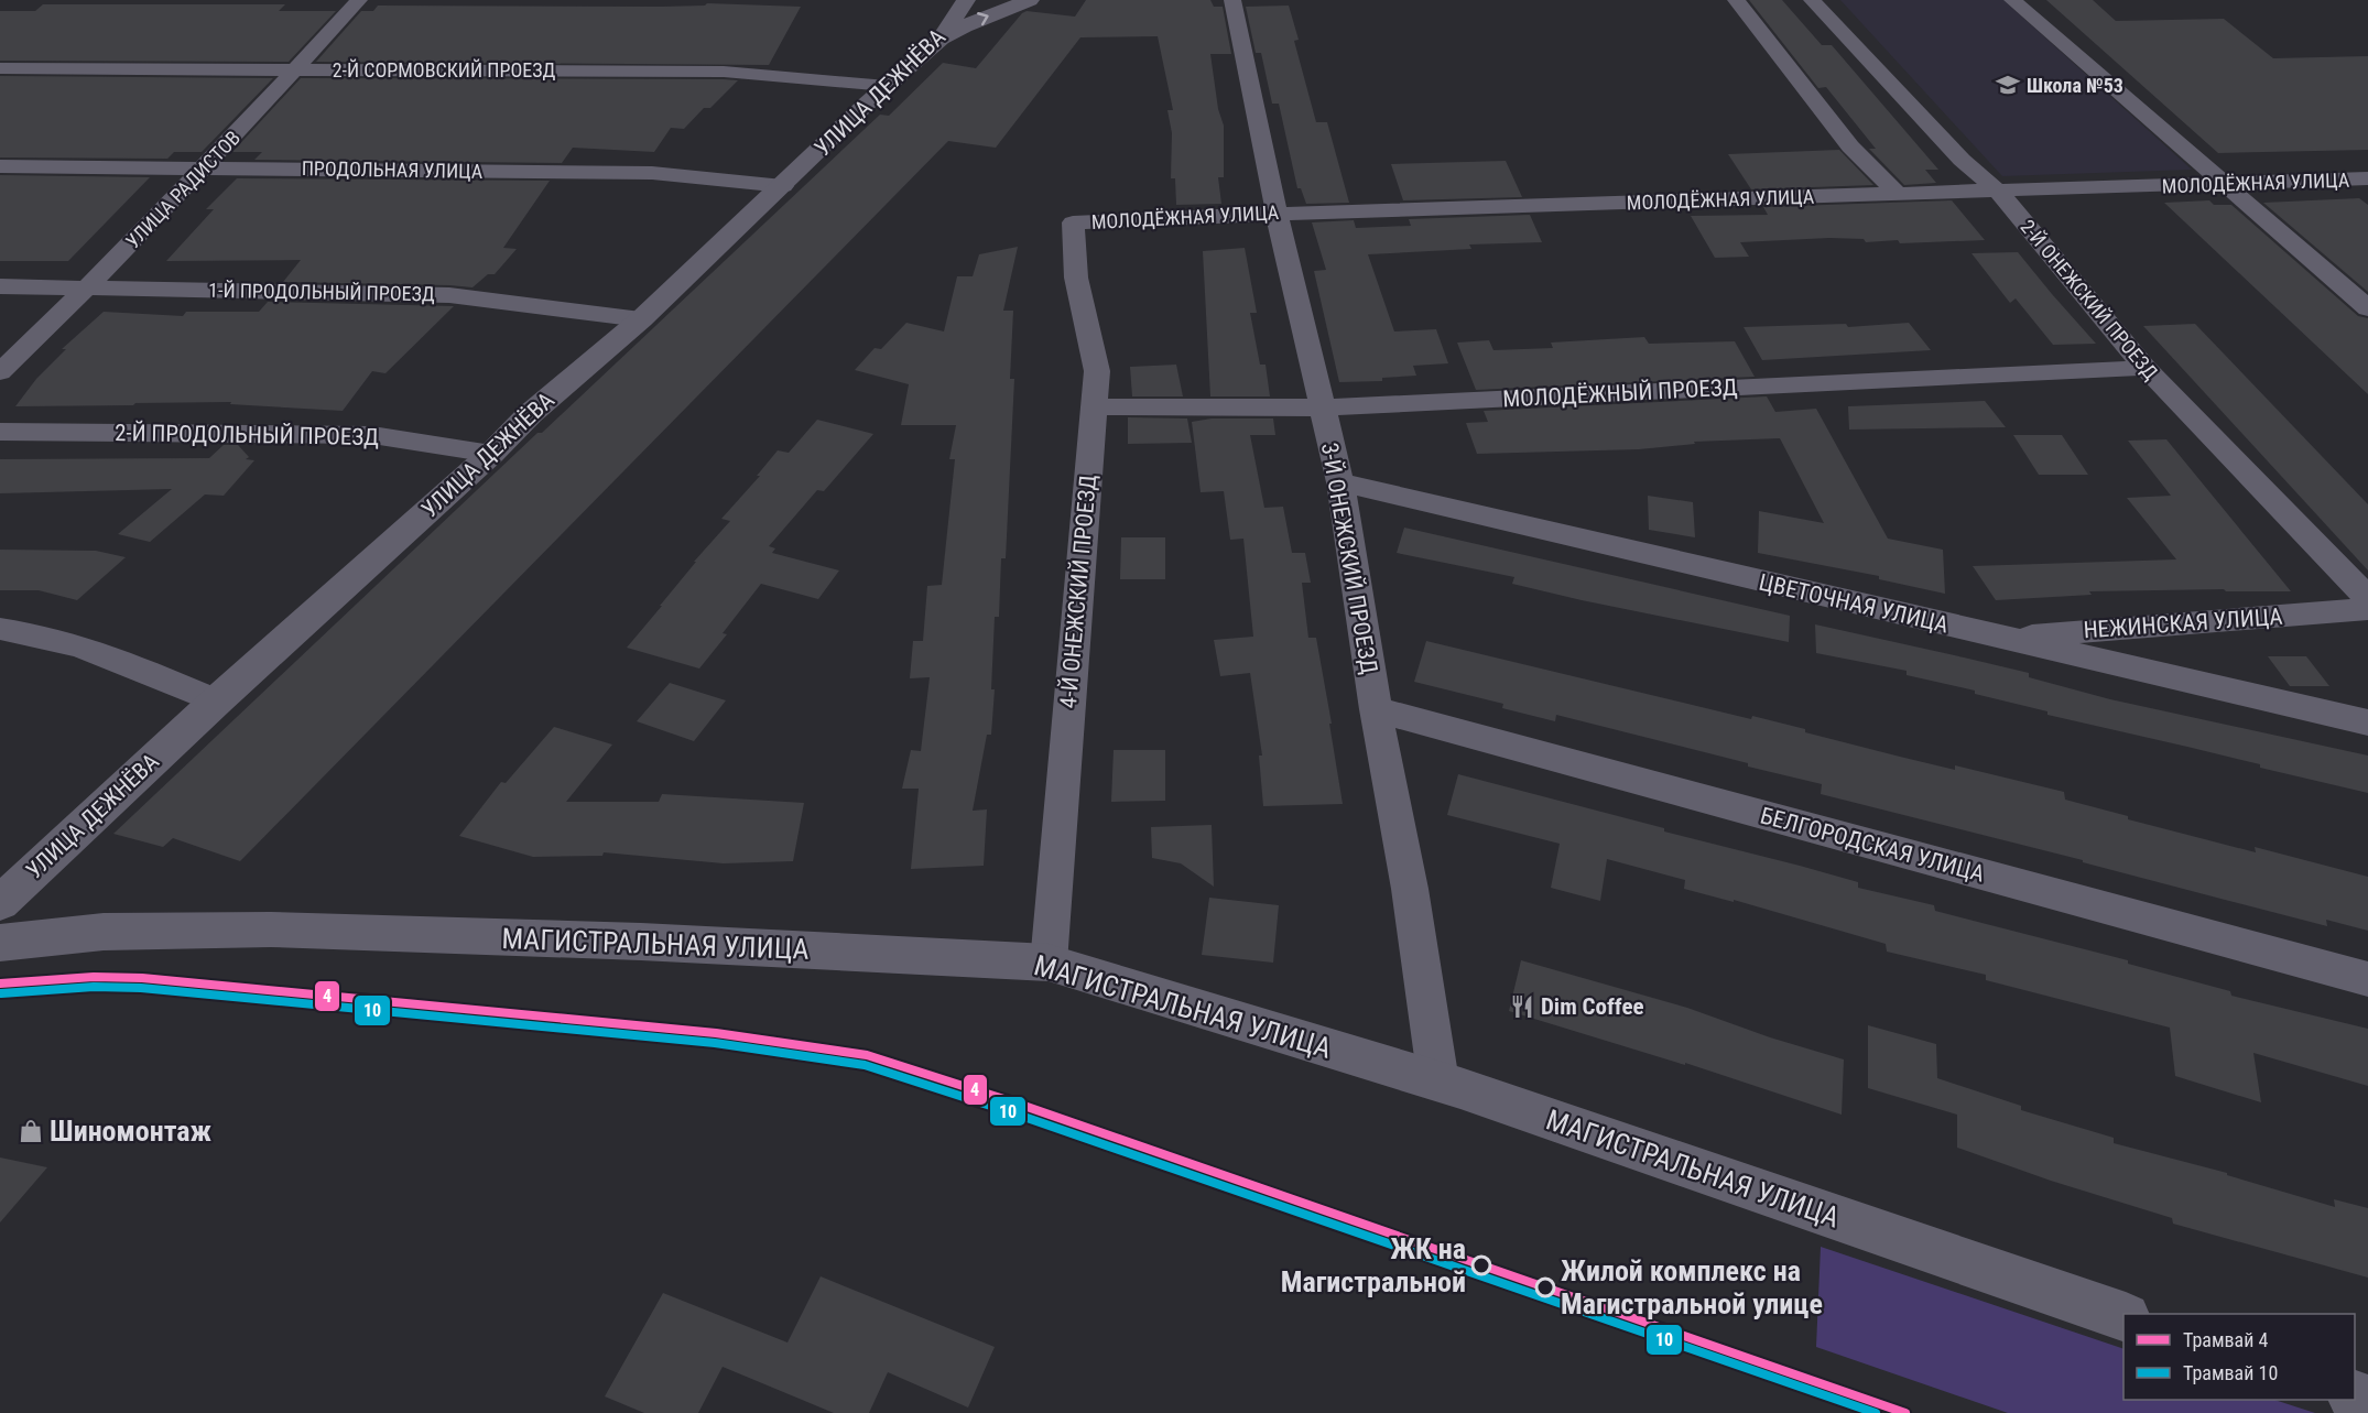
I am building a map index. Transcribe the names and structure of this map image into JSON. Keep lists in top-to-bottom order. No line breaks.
{"streets":{"street":["2-Й СОРМОВСКИЙ ПРОЕЗД","УЛИЦА ДЕЖНЁВА","ПРОДОЛЬНАЯ УЛИЦА","МОЛОДЁЖНАЯ УЛИЦА","УЛИЦА РАДИСТОВ","1-Й ПРОДОЛЬНЫЙ ПРОЕЗД","2-Й ОНЕЖСКИЙ ПРОЕЗД","МОЛОДЁЖНЫЙ ПРОЕЗД","2-Й ПРОДОЛЬНЫЙ ПРОЕЗД","3-Й ОНЕЖСКИЙ ПРОЕЗД","4-Й ОНЕЖСКИЙ ПРОЕЗД","ЦВЕТОЧНАЯ УЛИЦА","НЕЖИНСКАЯ УЛИЦА","БЕЛГОРОДСКАЯ УЛИЦА","МАГИСТРАЛЬНАЯ УЛИЦА"]},"crossings":[["2-Й СОРМОВСКИЙ ПРОЕЗД","УЛИЦА ДЕЖНЁВА"],["2-Й СОРМОВСКИЙ ПРОЕЗД","УЛИЦА РАДИСТОВ"],["УЛИЦА ДЕЖНЁВА","ПРОДОЛЬНАЯ УЛИЦА"],["УЛИЦА ДЕЖНЁВА","1-Й ПРОДОЛЬНЫЙ ПРОЕЗД"],["УЛИЦА ДЕЖНЁВА","2-Й ПРОДОЛЬНЫЙ ПРОЕЗД"],["ПРОДОЛЬНАЯ УЛИЦА","УЛИЦА РАДИСТОВ"],["МОЛОДЁЖНАЯ УЛИЦА","2-Й ОНЕЖСКИЙ ПРОЕЗД"],["МОЛОДЁЖНАЯ УЛИЦА","3-Й ОНЕЖСКИЙ ПРОЕЗД"],["МОЛОДЁЖНАЯ УЛИЦА","4-Й ОНЕЖСКИЙ ПРОЕЗД"],["УЛИЦА РАДИСТОВ","1-Й ПРОДОЛЬНЫЙ ПРОЕЗД"],["2-Й ОНЕЖСКИЙ ПРОЕЗД","МОЛОДЁЖНЫЙ ПРОЕЗД"],["МОЛОДЁЖНЫЙ ПРОЕЗД","3-Й ОНЕЖСКИЙ ПРОЕЗД"],["МОЛОДЁЖНЫЙ ПРОЕЗД","4-Й ОНЕЖСКИЙ ПРОЕЗД"],["3-Й ОНЕЖСКИЙ ПРОЕЗД","ЦВЕТОЧНАЯ УЛИЦА"],["3-Й ОНЕЖСКИЙ ПРОЕЗД","БЕЛГОРОДСКАЯ УЛИЦА"],["3-Й ОНЕЖСКИЙ ПРОЕЗД","МАГИСТРАЛЬНАЯ УЛИЦА"],["4-Й ОНЕЖСКИЙ ПРОЕЗД","МАГИСТРАЛЬНАЯ УЛИЦА"],["ЦВЕТОЧНАЯ УЛИЦА","НЕЖИНСКАЯ УЛИЦА"]],"places":{"school or university":["Школа №53"],"restaurant":["Dim Coffee"],"shop":["Шиномонтаж"],"other":["ЖК на Магистральной","Жилой комплекс на Магистральной улице"]},"lines":["tram line 4","tram line 10"],"legend":["Трамвай 4","Трамвай 10"]}
